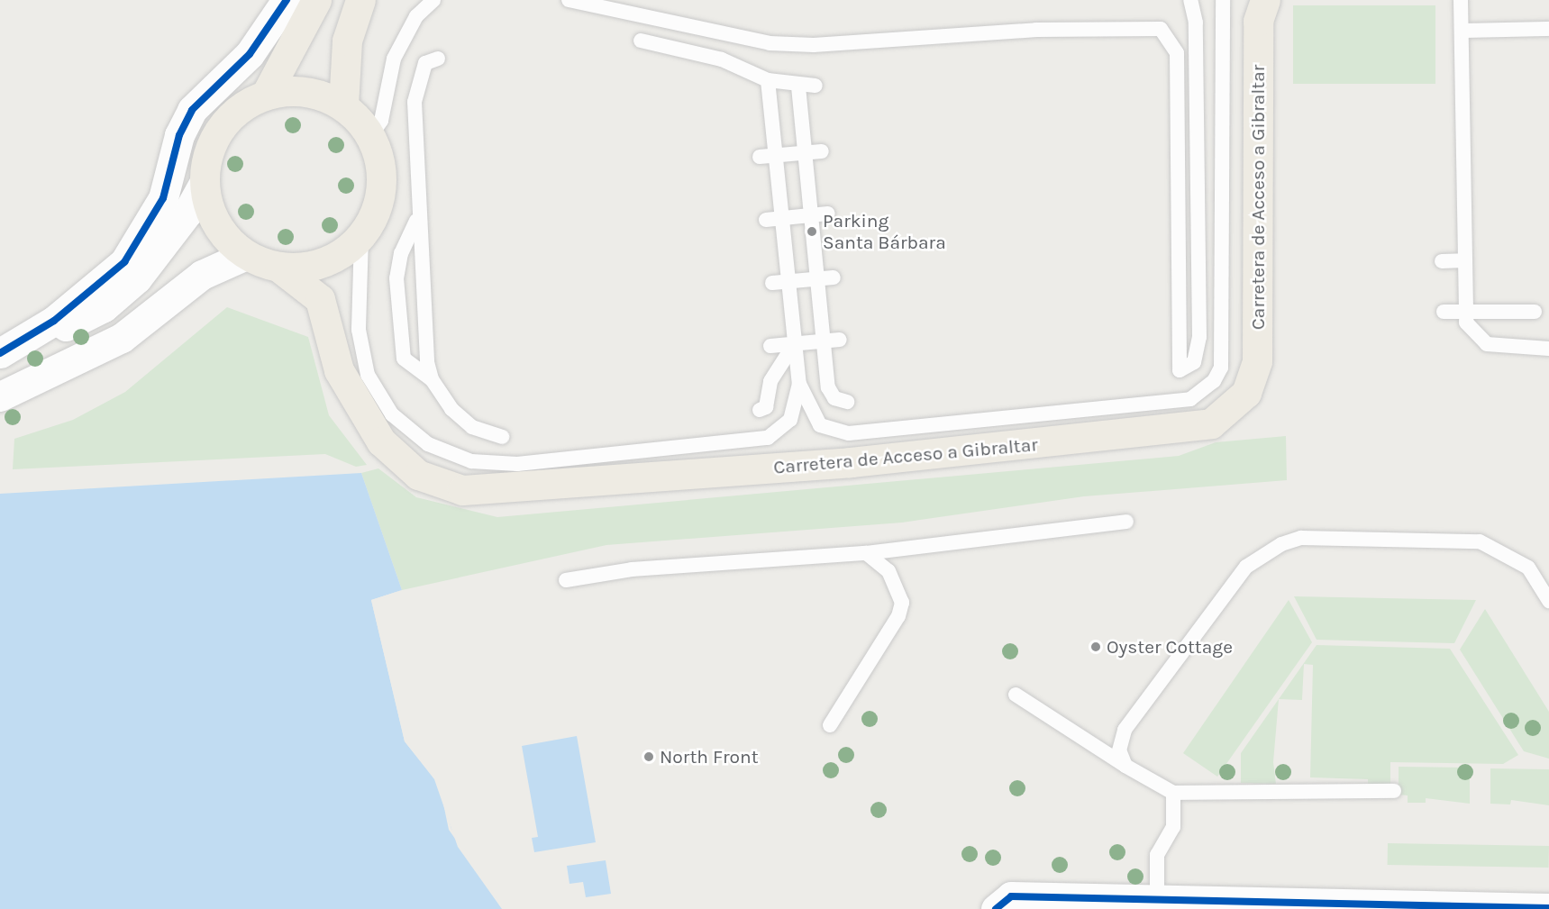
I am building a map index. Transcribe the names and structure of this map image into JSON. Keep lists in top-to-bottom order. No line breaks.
{"streets":{"highway":["Carretera de Acceso a Gibraltar"]},"places":["Parking Santa Bárbara","Oyster Cottage","North Front"]}
